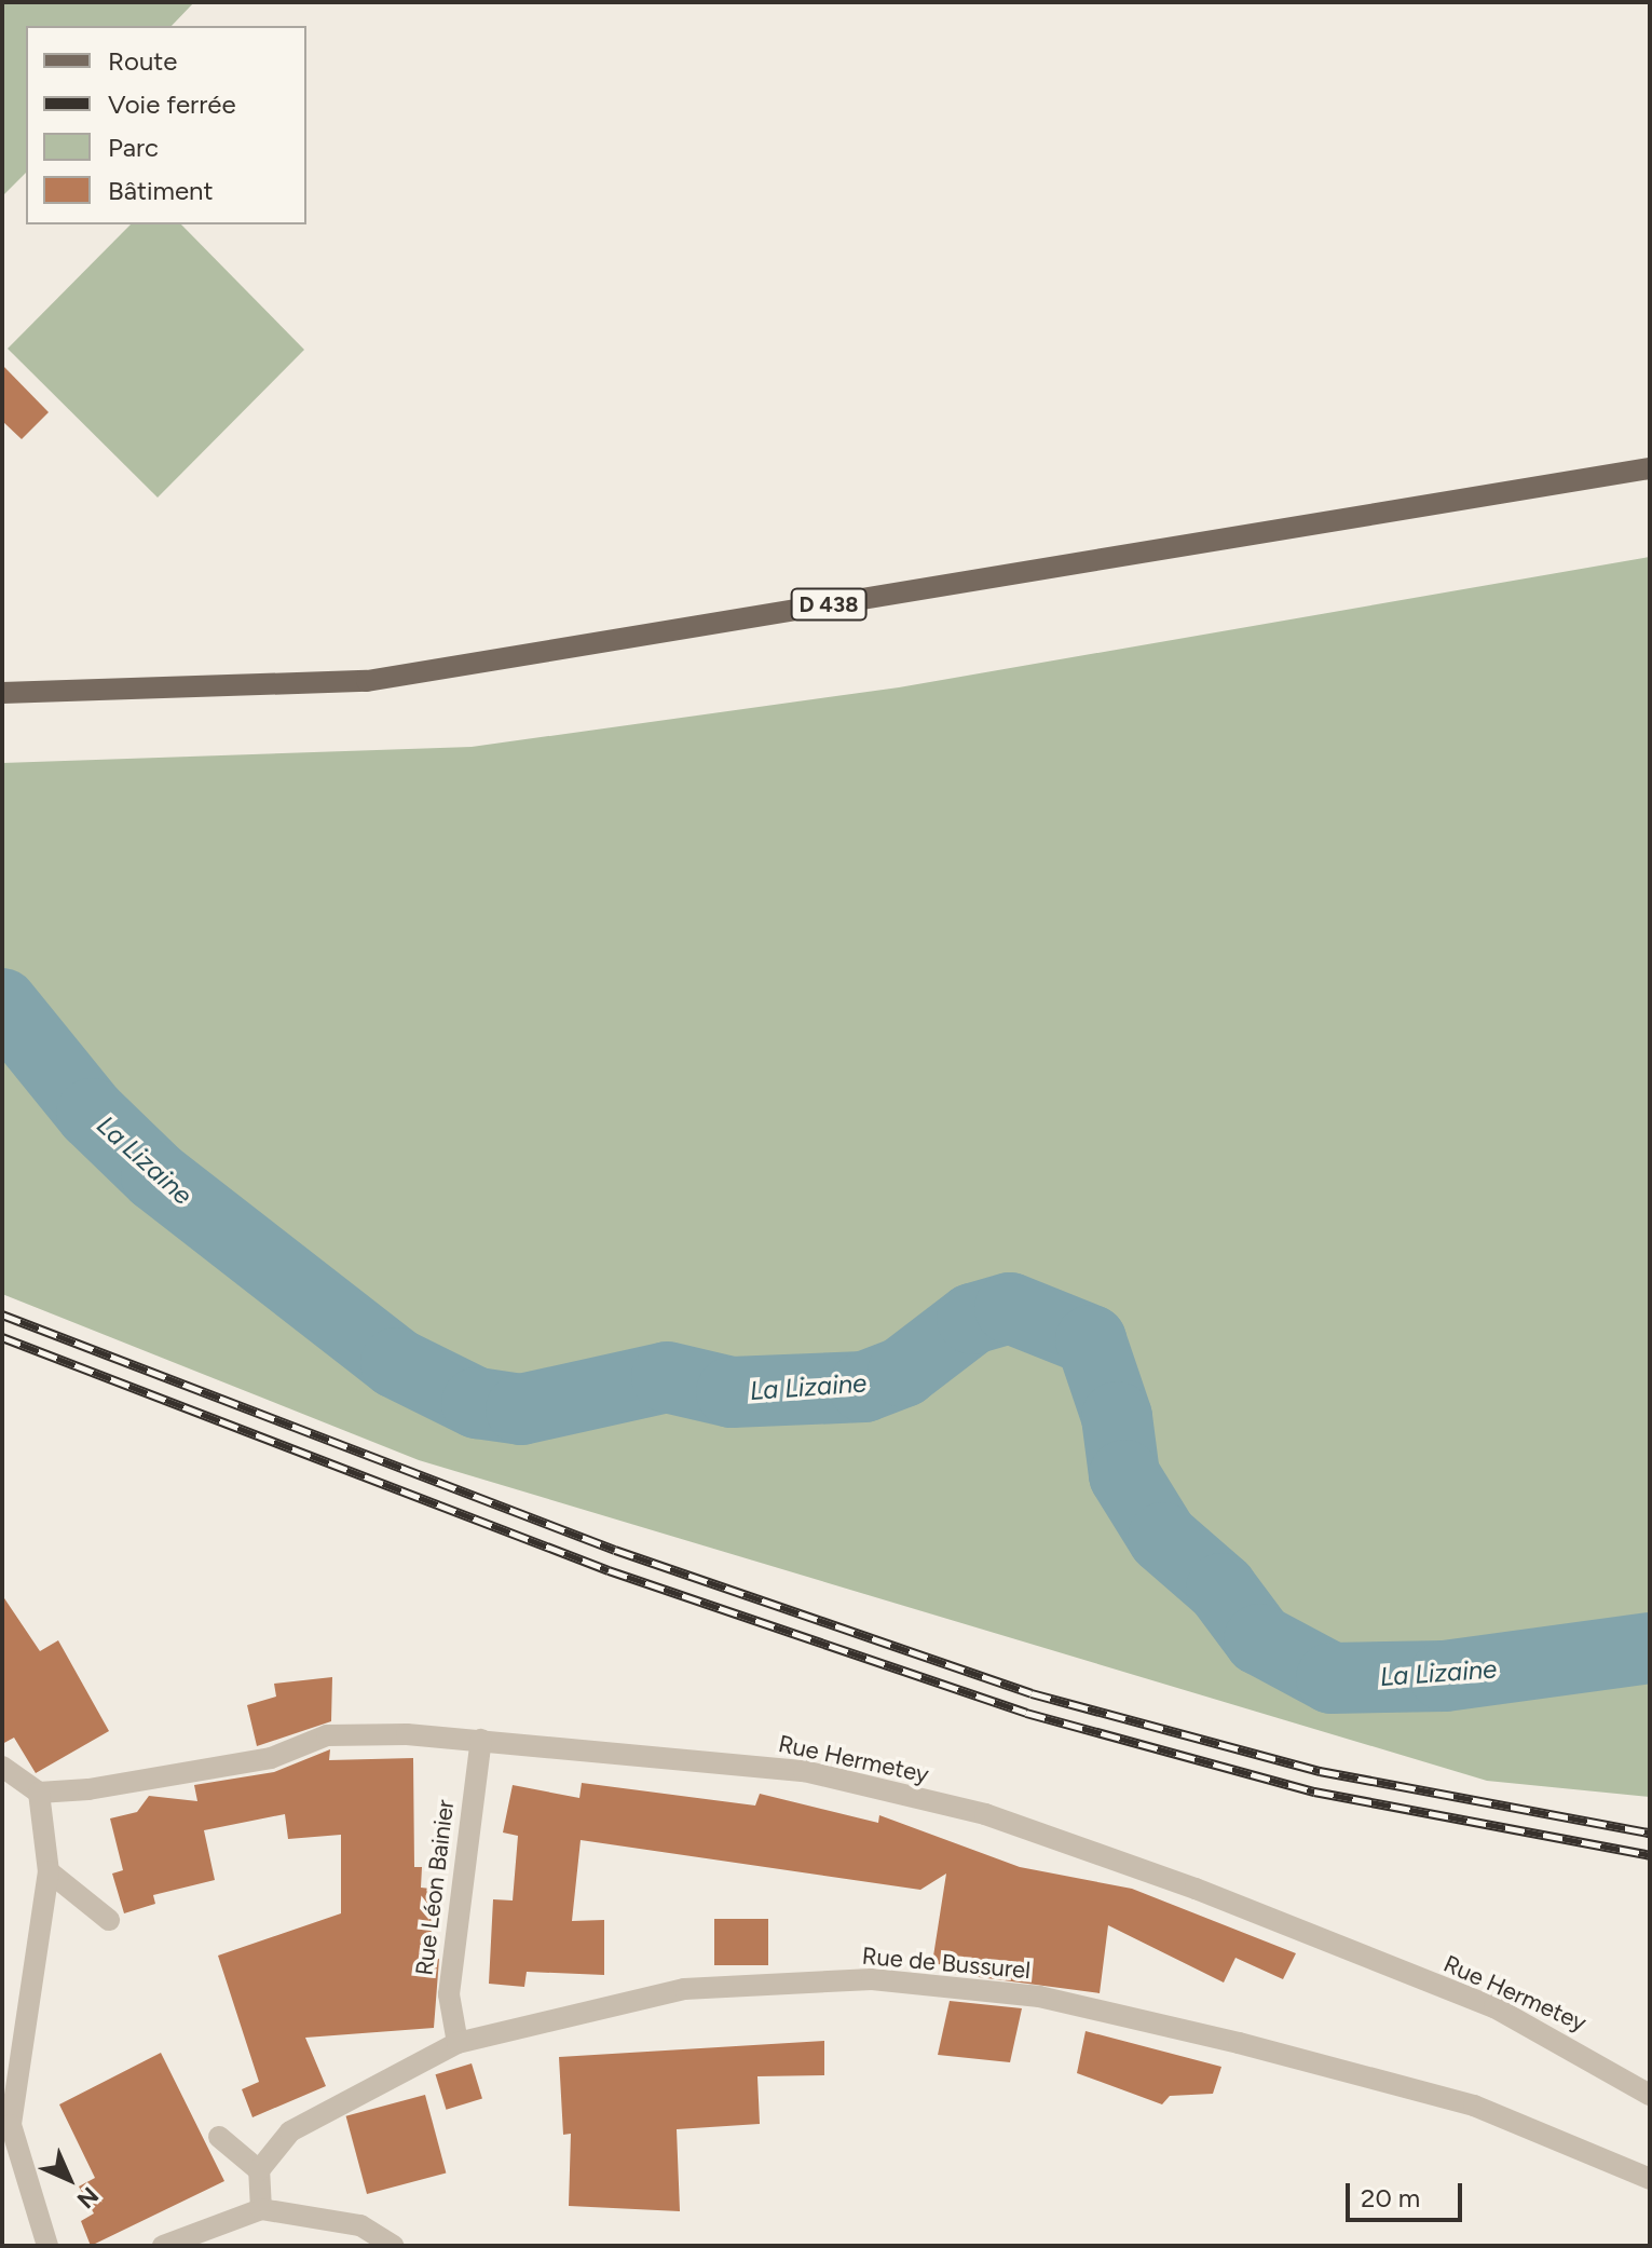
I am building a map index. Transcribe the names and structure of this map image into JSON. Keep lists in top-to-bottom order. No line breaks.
{"streets":{"main road":["D 438"],"street":["Rue Hermetey","Rue Léon Bainier","Rue de Bussurel"]},"crossings":[["Rue Hermetey","Rue Léon Bainier"],["Rue Léon Bainier","Rue de Bussurel"]],"water":["La Lizaine"],"legend":["Route","Voie ferrée","Parc","Bâtiment"],"scale_bar":"20 m","north":"bottom right"}
